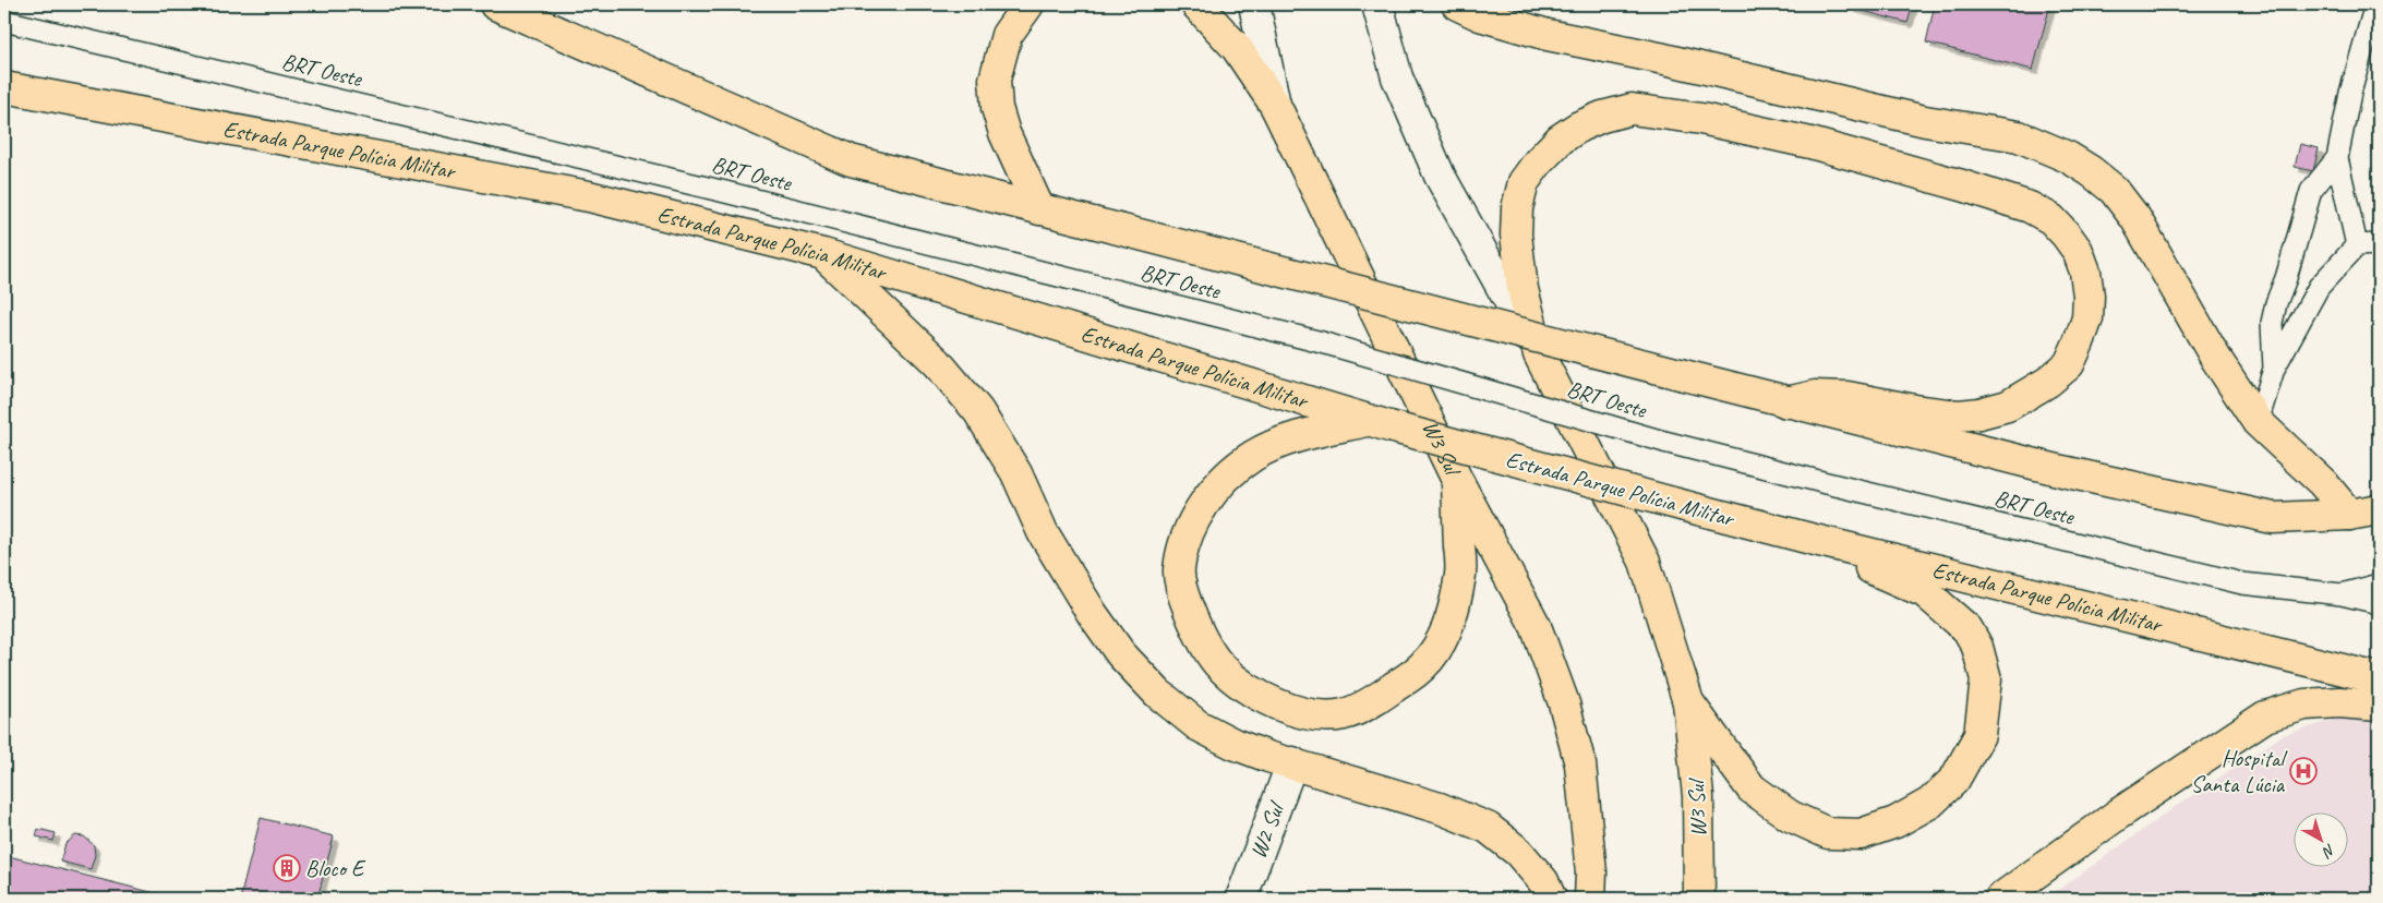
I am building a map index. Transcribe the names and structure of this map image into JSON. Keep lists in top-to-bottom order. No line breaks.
{"streets":{"main road":["Estrada Parque Polícia Militar","W3 Sul"],"street":["W2 Sul"],"lane":["BRT Oeste"]},"places":{"hospital":["Hospital Santa Lúcia"],"building":["Bloco E"]},"north":"bottom right"}
